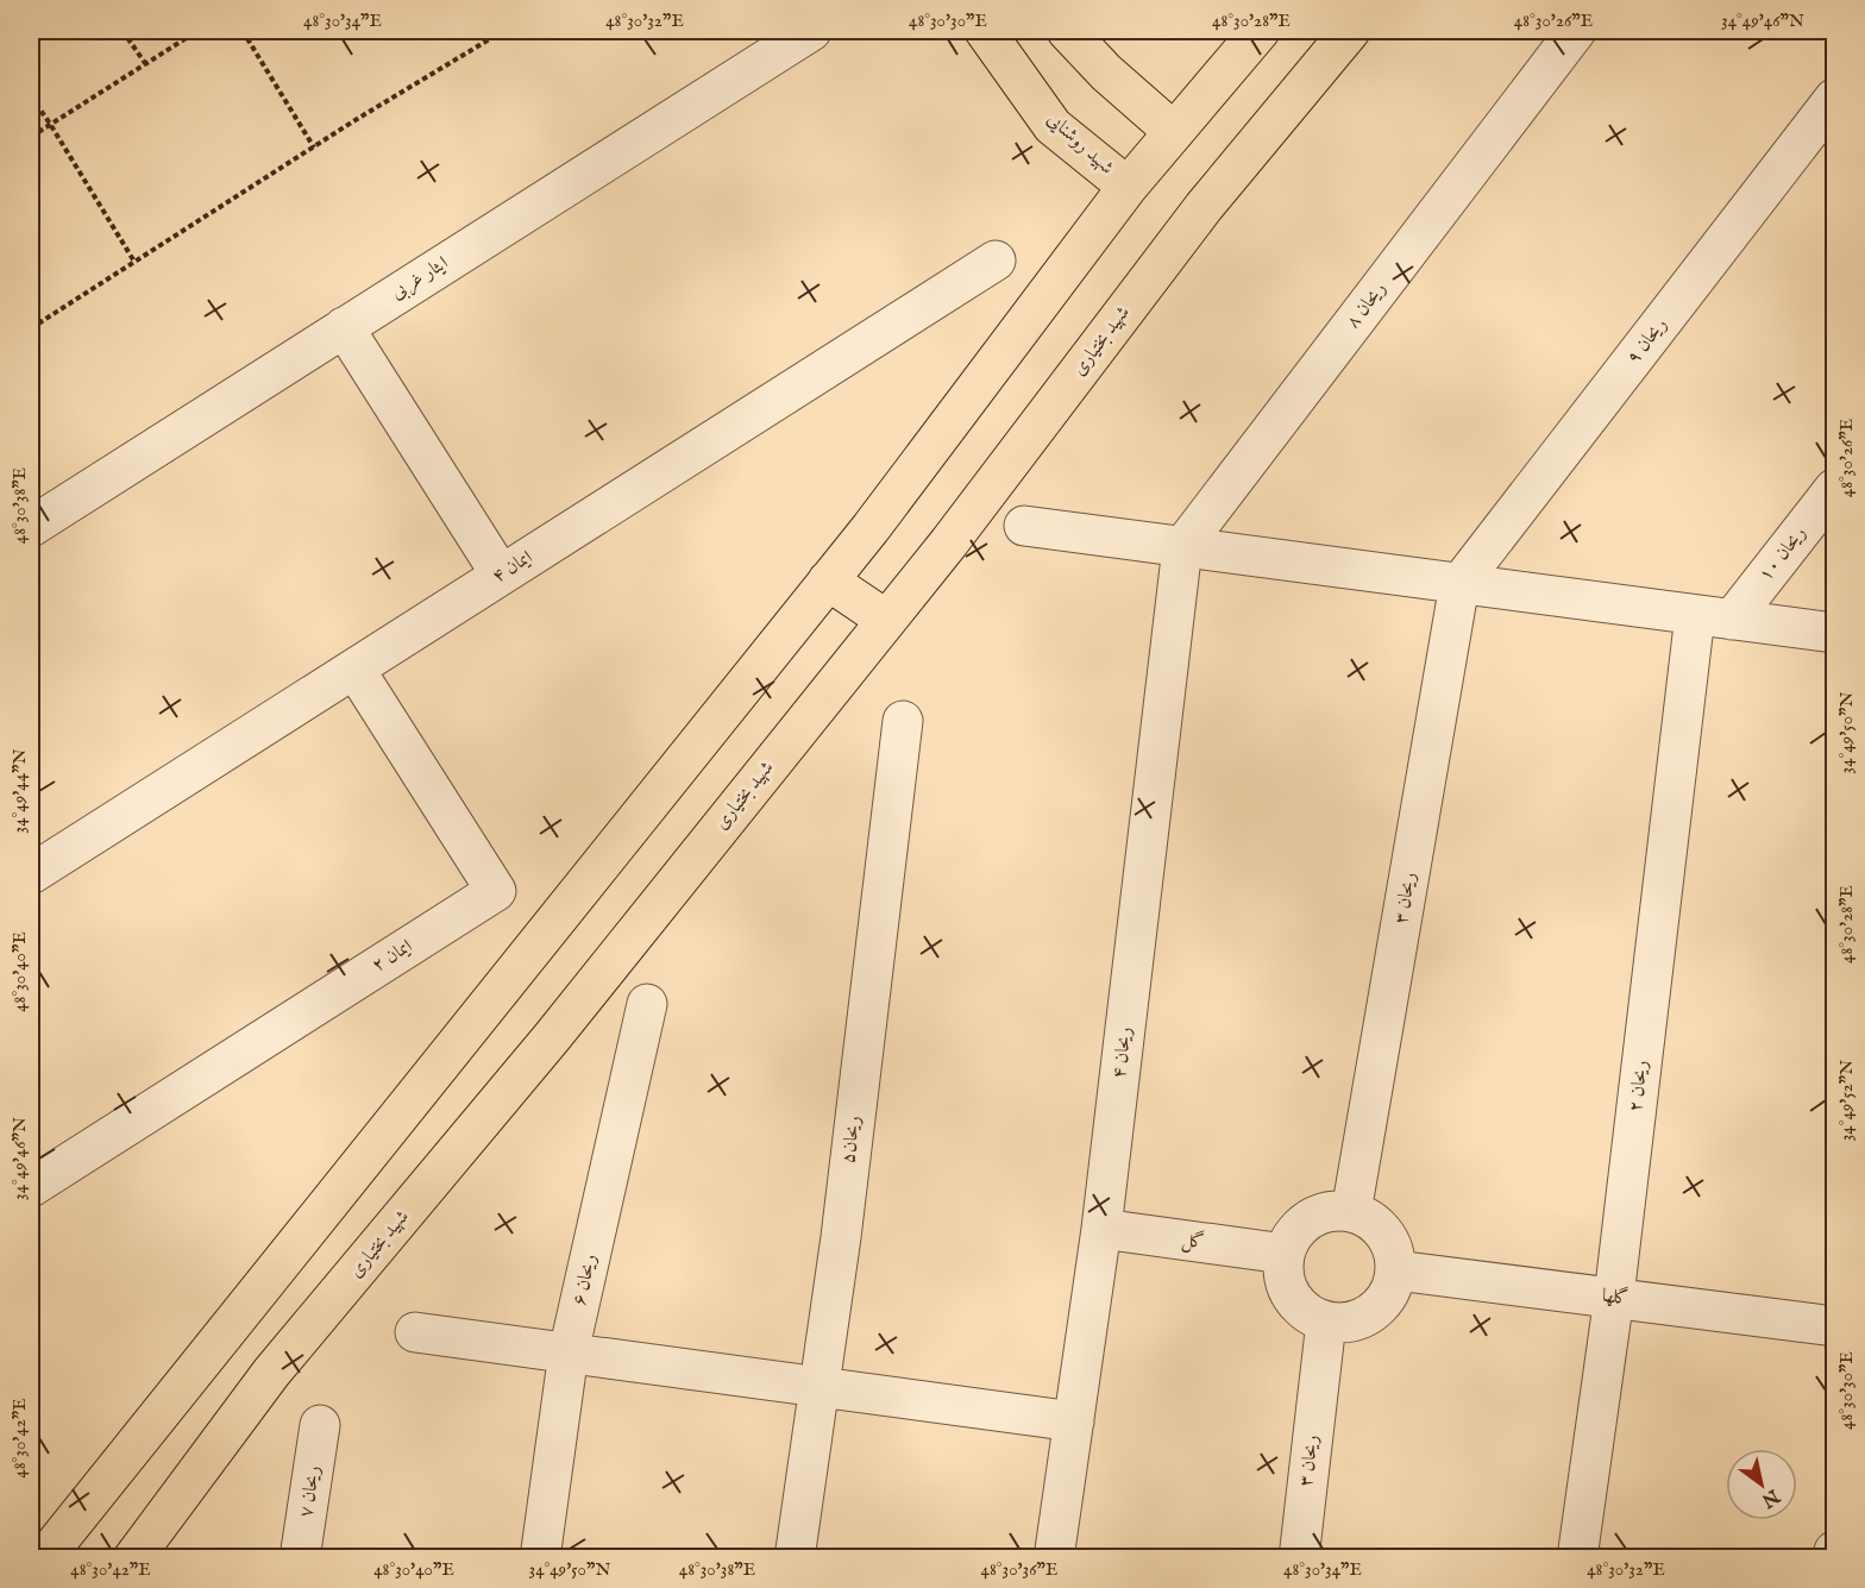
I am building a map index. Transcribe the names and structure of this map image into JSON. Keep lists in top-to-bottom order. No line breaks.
{"streets":{"main road":["شهید روشنایی","شهید بختیاری"],"street":["ایثار غربی","ریحان ۸","ریحان ۹","ریحان ۱۰","ایمان ۴","ریحان ۳","ایمان ۲","ریحان ۴","ریحان ۲","ریحان۵","گل","ریحان ۶","گلها","ریحان ۷"]},"crossings":[["ریحان ۸","ریحان ۴"],["ریحان ۹","ریحان ۳"],["ریحان ۱۰","ریحان ۲"],["ایمان ۴","ایمان ۲"],["ریحان ۳","گل"],["ریحان ۳","گلها"],["ریحان ۴","گل"],["ریحان ۲","گلها"],["گل","گلها"]],"north":"bottom right","coordinates":["48°30'34\"E","48°30'32\"E","48°30'30\"E","48°30'28\"E","48°30'26\"E","34°49'46\"N","48°30'38\"E","34°49'50\"N","34°49'44\"N","48°30'40\"E","34°49'52\"N","48°30'42\"E","48°30'36\"E"]}
